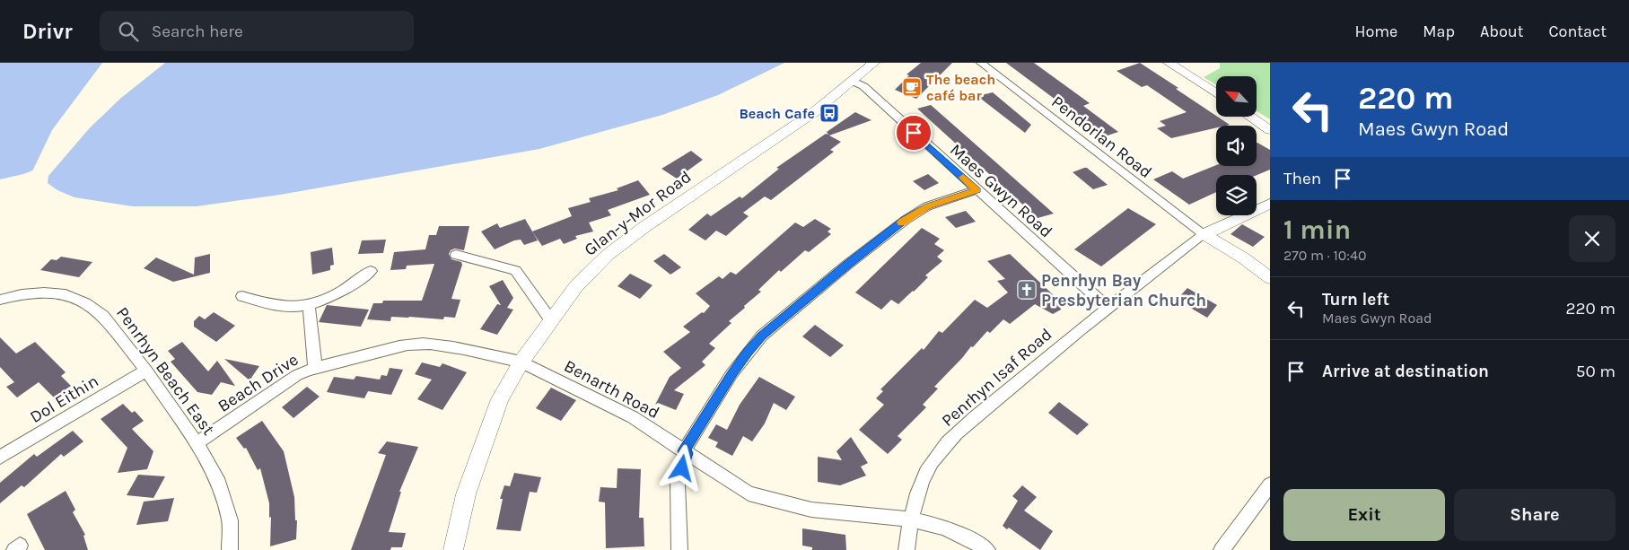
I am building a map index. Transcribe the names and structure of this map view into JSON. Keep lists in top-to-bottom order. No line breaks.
{"streets":{"street":["Pendorlan Road","Maes Gwyn Road","Glan-y-Mor Road","Penrhyn Beach East","Penrhyn Isaf Road","Beach Drive","Benarth Road","Dol Eithin"]},"crossings":[["Pendorlan Road","Penrhyn Isaf Road"],["Maes Gwyn Road","Glan-y-Mor Road"],["Maes Gwyn Road","Penrhyn Isaf Road"],["Glan-y-Mor Road","Beach Drive"],["Glan-y-Mor Road","Benarth Road"],["Penrhyn Beach East","Beach Drive"],["Penrhyn Beach East","Dol Eithin"],["Penrhyn Isaf Road","Benarth Road"],["Beach Drive","Benarth Road"]],"places":{"cafe":["The beach café bar"],"bus stop":["Beach Cafe"],"church":["Penrhyn Bay Presbyterian Church"]},"north":"top left","page":{"header":"Drivr","search":"Search here","nav":["Home","Map","About","Contact"],"turn":["220 m","Maes Gwyn Road"],"then":"Then","heading":["1 min","270 m · 10:40"],"list":[{"name":"Turn left","note":"Maes Gwyn Road","value":"220 m"},{"name":"Arrive at destination","value":"50 m"}],"buttons":["Exit","Share"]}}
